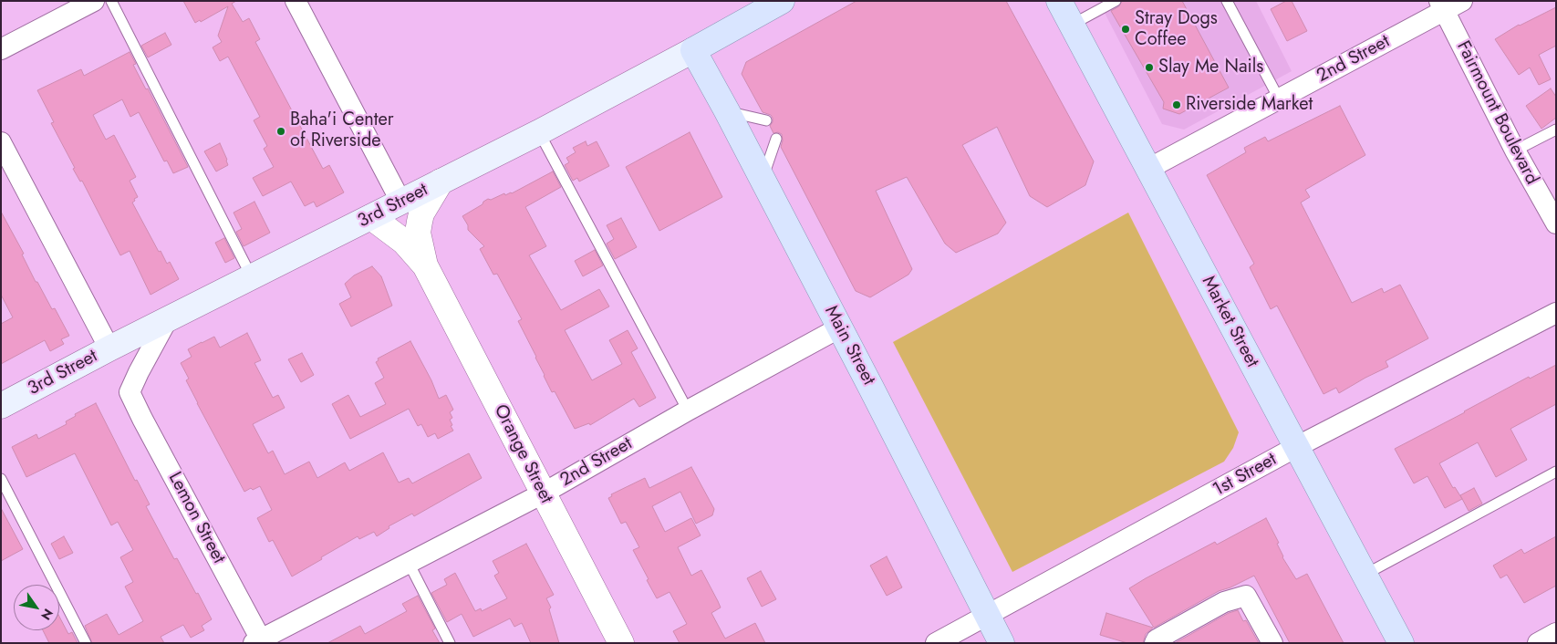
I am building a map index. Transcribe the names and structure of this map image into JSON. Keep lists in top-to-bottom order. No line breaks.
{"streets":{"main road":["3rd Street","Market Street","Main Street"],"street":["2nd Street","Fairmount Boulevard","Orange Street","1st Street","Lemon Street"]},"crossings":[["2nd Street","Fairmount Boulevard"],["2nd Street","Market Street"],["2nd Street","Main Street"],["2nd Street","Orange Street"],["2nd Street","Lemon Street"],["3rd Street","Main Street"],["3rd Street","Orange Street"],["3rd Street","Lemon Street"],["Market Street","1st Street"],["Main Street","1st Street"]],"places":["Stray Dogs Coffee","Slay Me Nails","Riverside Market","Baha'i Center of Riverside"],"north":"bottom right"}
